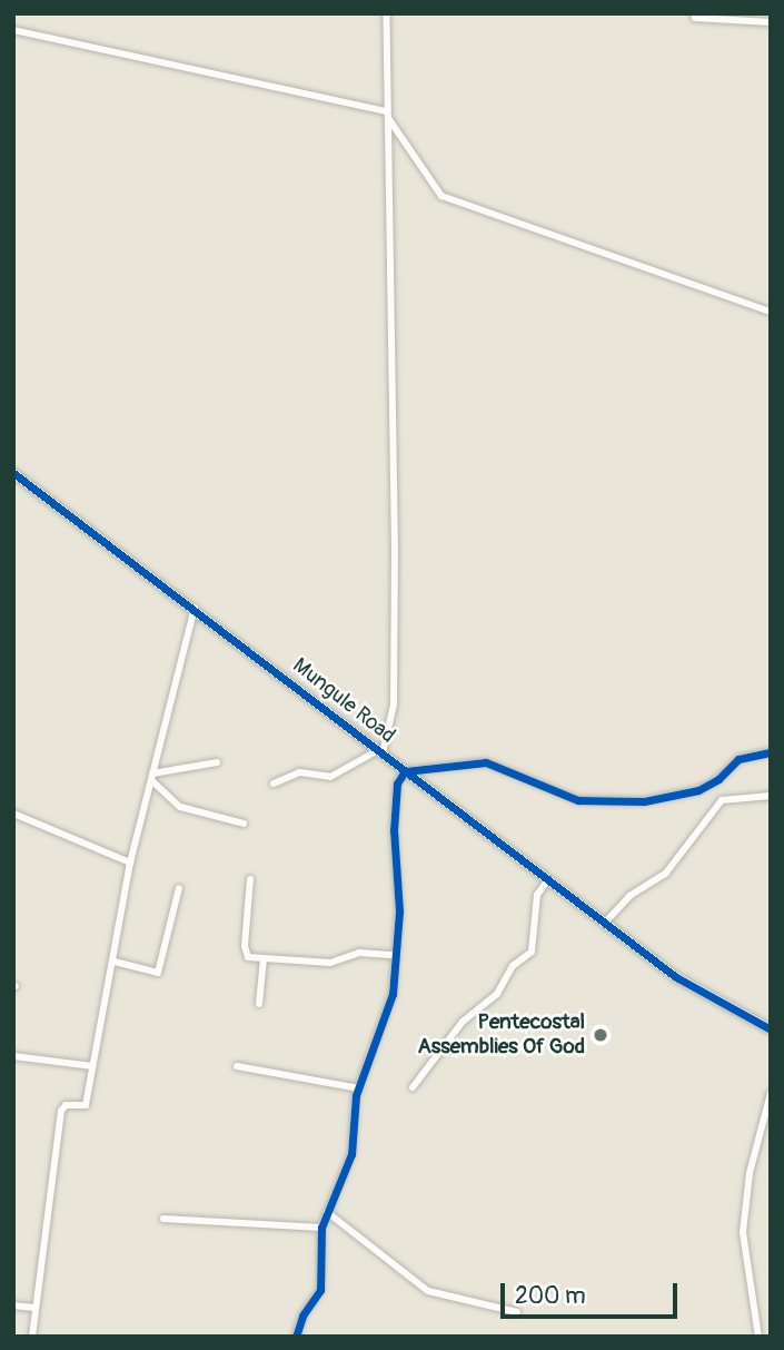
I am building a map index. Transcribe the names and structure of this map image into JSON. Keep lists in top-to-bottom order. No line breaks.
{"streets":{"street":["Mungule Road"]},"places":["Pentecostal Assemblies Of God"],"scale_bar":"200 m"}
